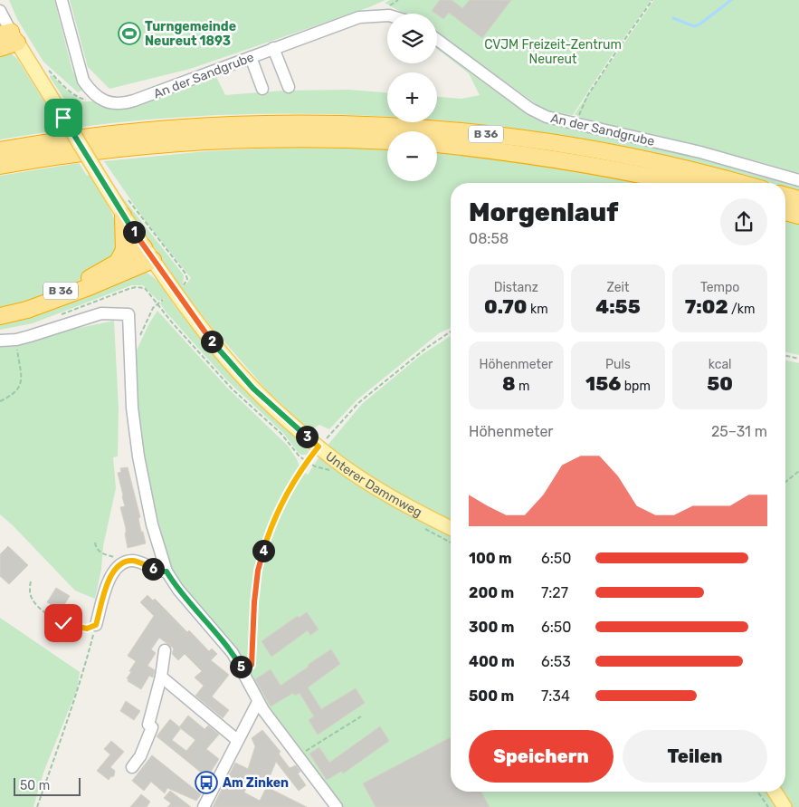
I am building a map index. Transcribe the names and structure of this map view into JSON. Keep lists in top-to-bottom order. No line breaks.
{"streets":{"highway":["B 36"],"main road":["Unterer Dammweg"],"street":["An der Sandgrube"]},"crossings":[["B 36","Unterer Dammweg"]],"parks":["CVJM Freizeit-Zentrum Neureut"],"places":{"sports":["Turngemeinde Neureut 1893"],"bus stop":["Am Zinken"]},"scale_bar":"50 m","page":{"map_buttons":["+","−"],"heading":["Morgenlauf","08:58"],"pins":["1","2","3","4","6","5"],"stats":[["Distanz","0.70 km"],["Zeit","4:55"],["Tempo","7:02 /km"],["Höhenmeter","8 m"],["Puls","156 bpm"],["kcal","50"]],"chart":["Höhenmeter","25–31 m"],"list":[{"name":"100 m","note":"6:50"},{"name":"200 m","note":"7:27"},{"name":"300 m","note":"6:50"},{"name":"400 m","note":"6:53"},{"name":"500 m","note":"7:34"}],"buttons":["Speichern","Teilen"],"scale":"50 m"}}
